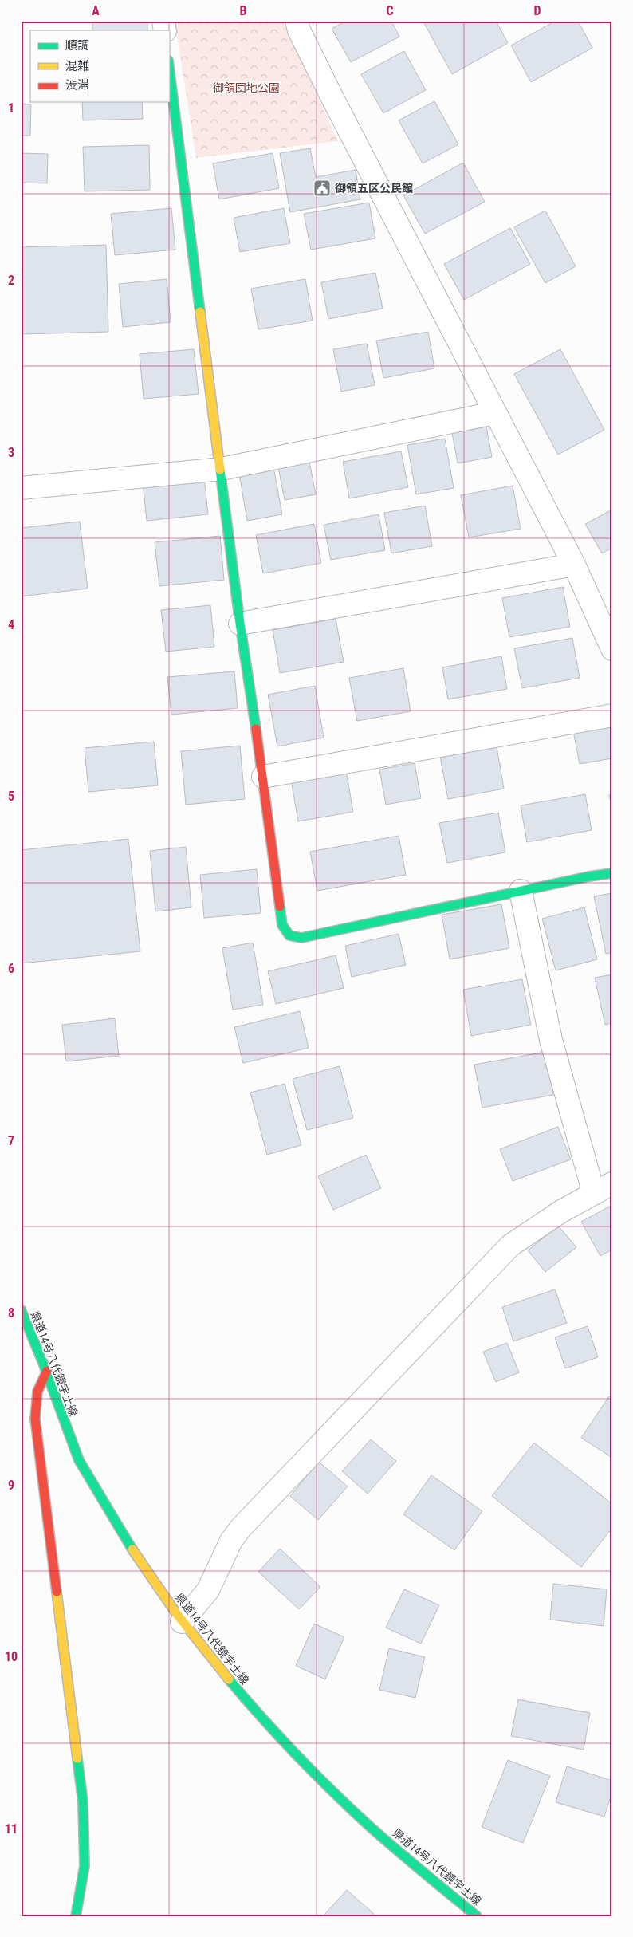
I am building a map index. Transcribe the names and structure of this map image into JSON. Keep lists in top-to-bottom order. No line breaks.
{"streets":{"street":["県道14号八代鏡宇土線"]},"parks":["御領団地公園"],"places":{"public building":["御領五区公民館"]},"legend":["順調","混雑","渋滞"],"grid":{"columns":["A","B","C","D"],"rows":["1","2","3","4","5","6","7","8","9","10","11"]}}
